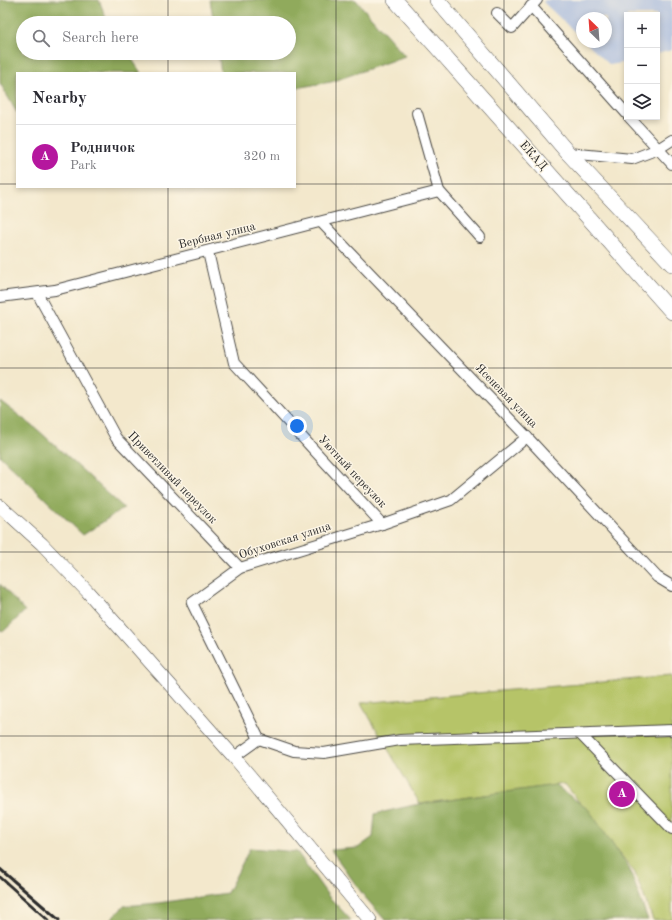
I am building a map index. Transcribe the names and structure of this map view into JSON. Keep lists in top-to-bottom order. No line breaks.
{"streets":{"highway":["ЕКАД"],"street":["Вербная улица","Ясеневая улица","Уютный переулок","Приветливый переулок","Обуховская улица"]},"crossings":[["Вербная улица","Ясеневая улица"],["Вербная улица","Уютный переулок"],["Вербная улица","Приветливый переулок"],["Ясеневая улица","Обуховская улица"],["Уютный переулок","Обуховская улица"],["Приветливый переулок","Обуховская улица"]],"north":"top left","page":{"map_buttons":["+","−"],"search":"Search here","heading":"Nearby","list":[{"mark":"A","name":"Родничок","note":"Park","value":"320 m"}],"pins":"A"}}
